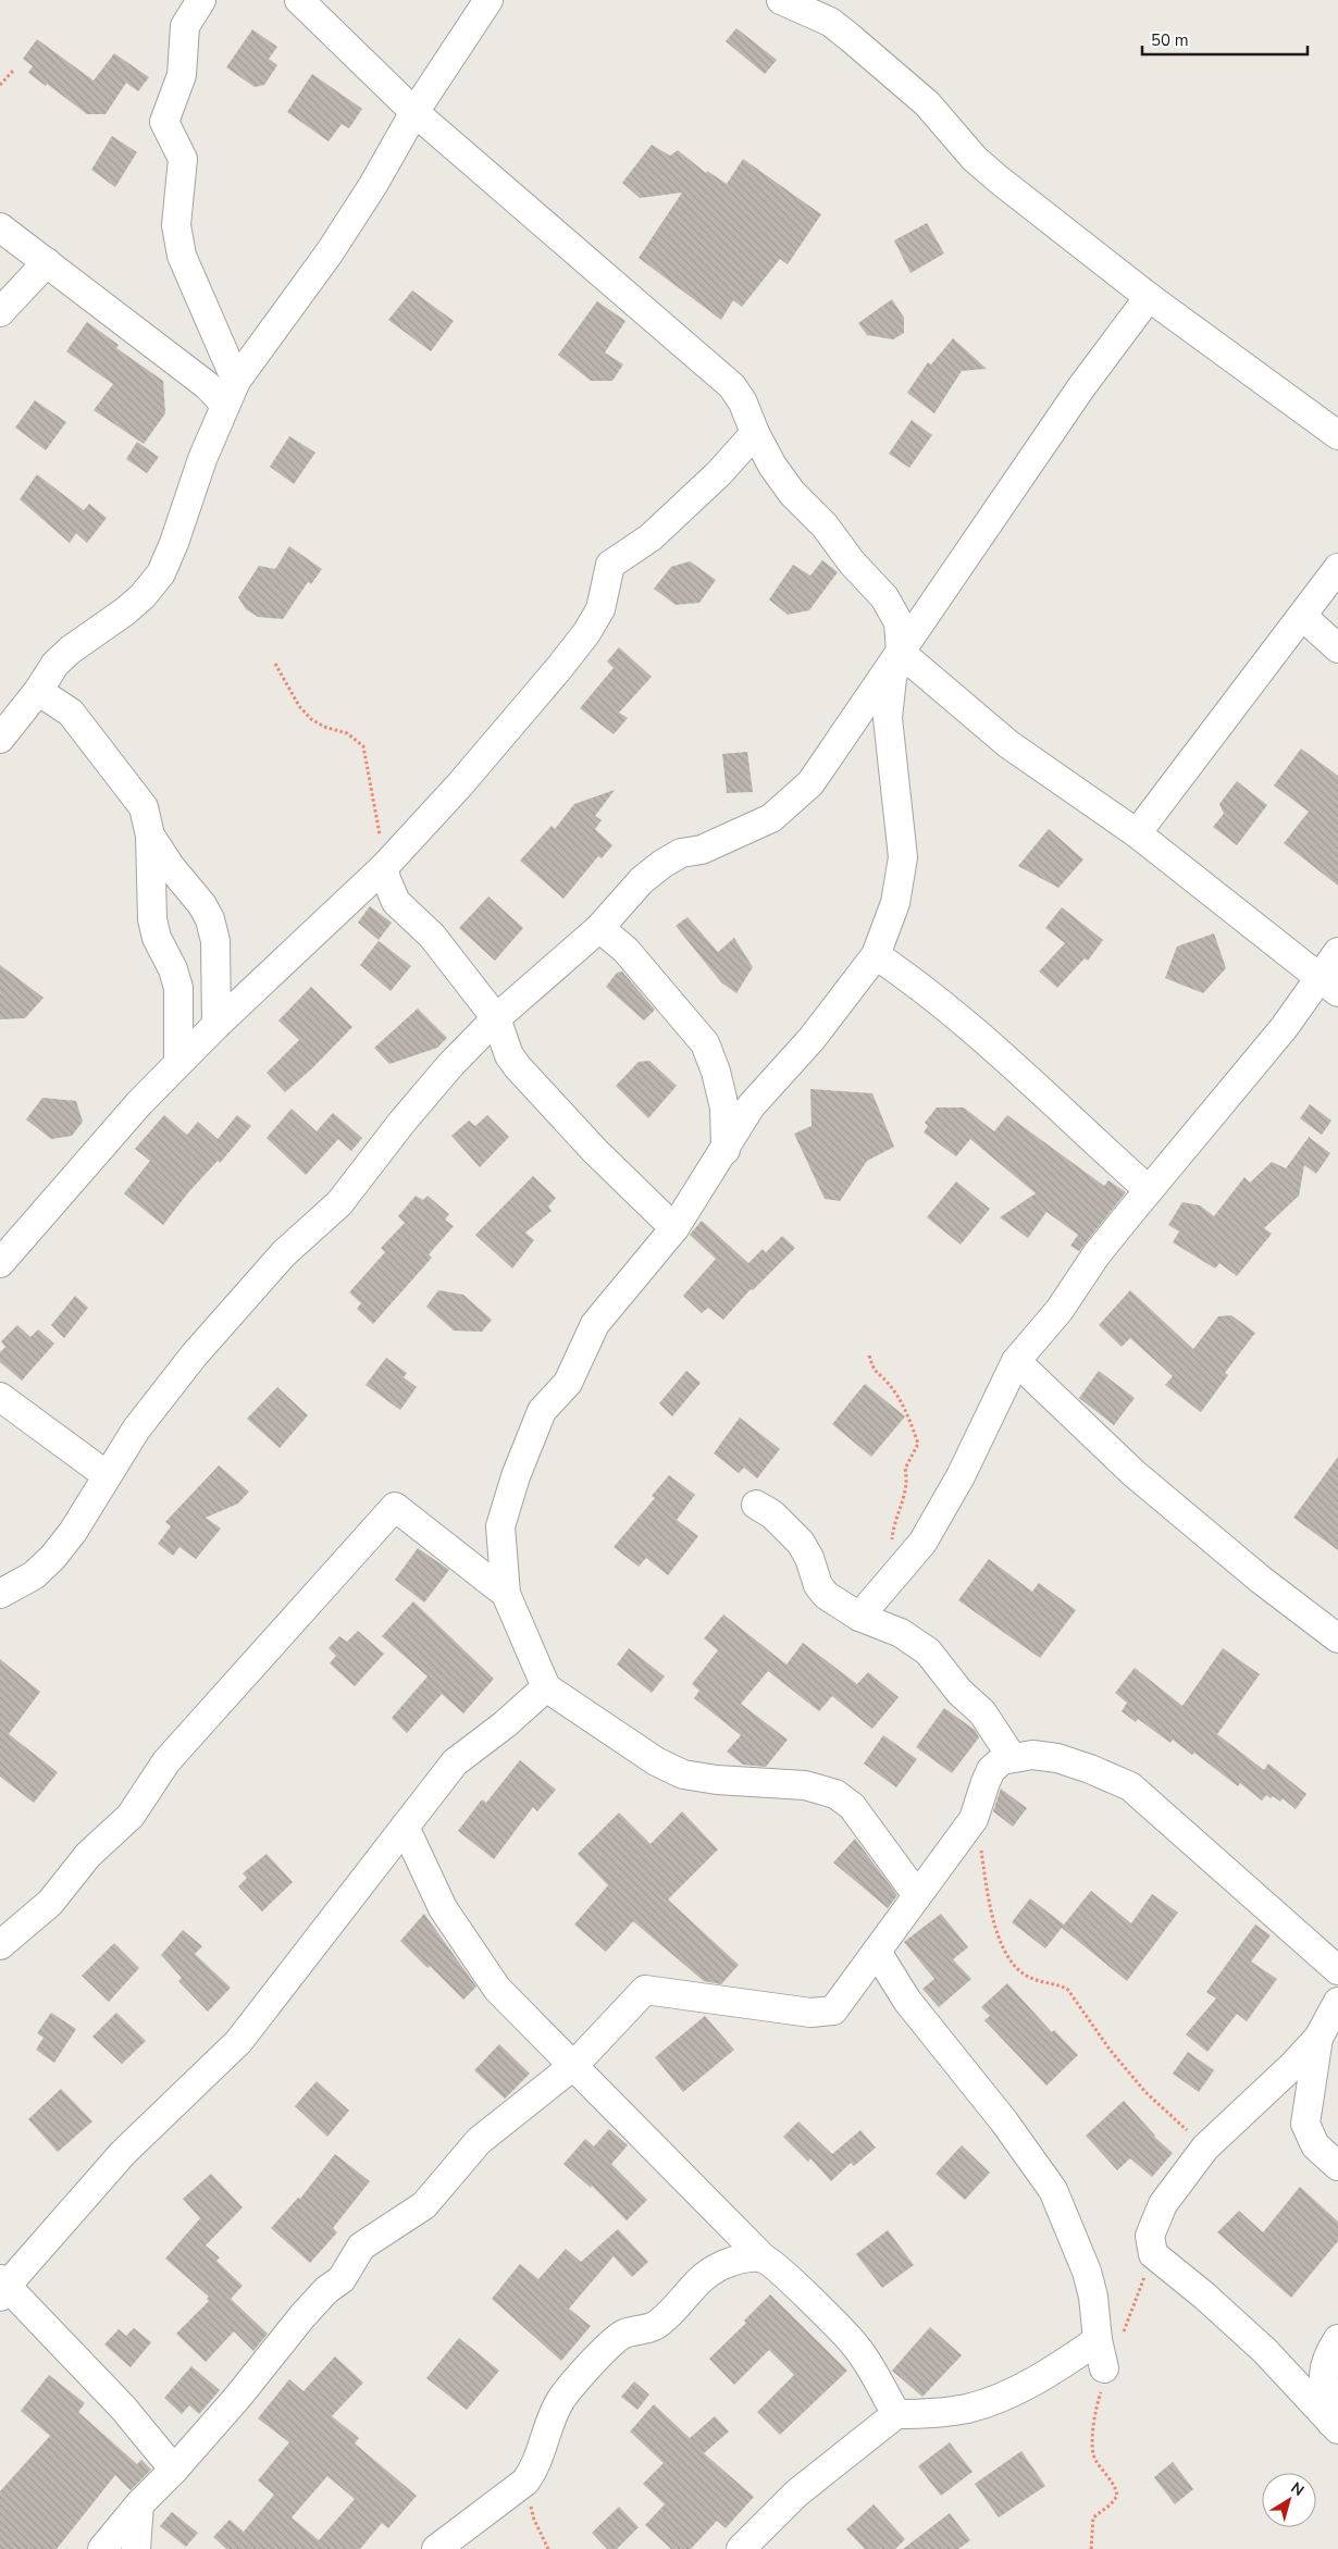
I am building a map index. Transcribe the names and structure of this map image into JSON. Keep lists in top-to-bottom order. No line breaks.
{"scale_bar":"50 m","north":"top right"}
